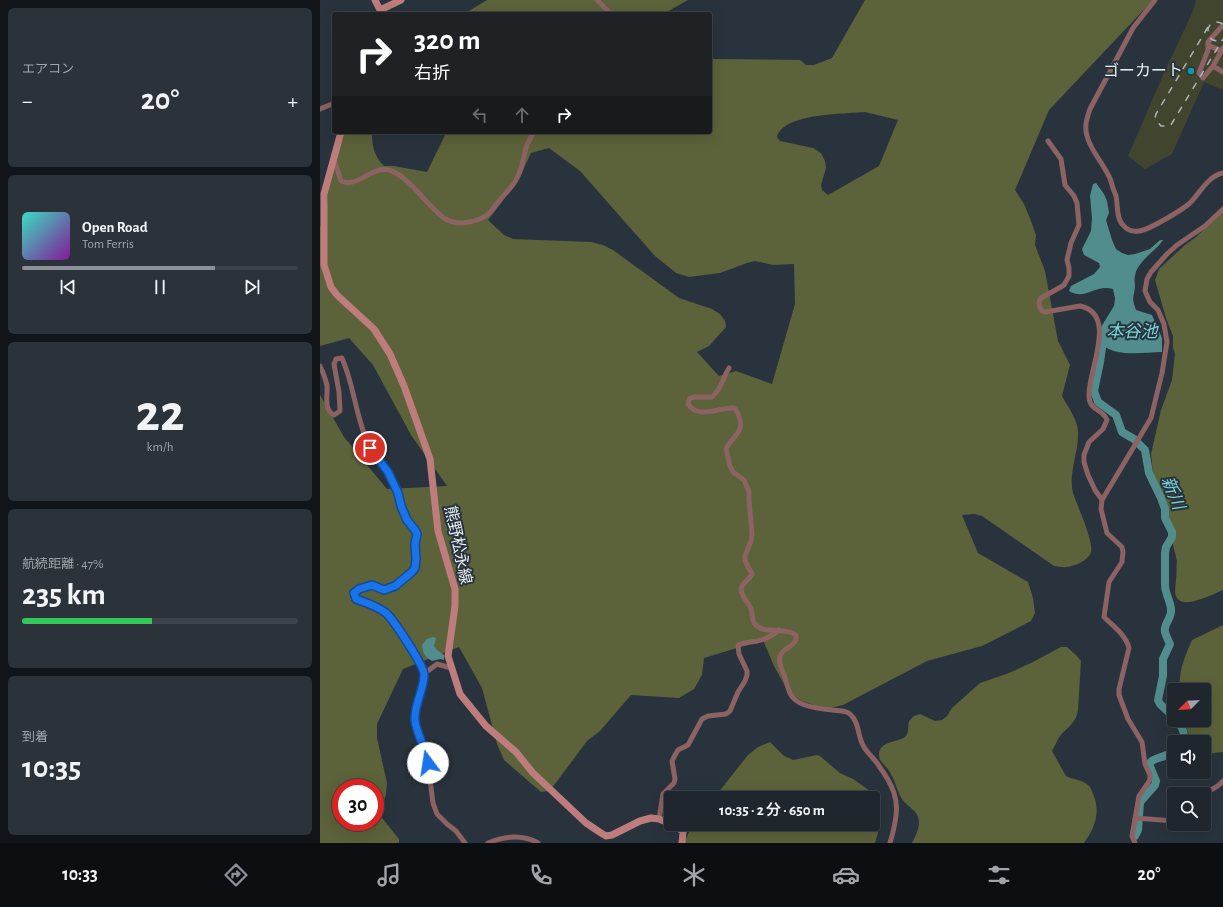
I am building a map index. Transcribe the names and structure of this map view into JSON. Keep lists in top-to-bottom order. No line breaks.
{"streets":{"main road":["熊野松永線"]},"water":["本谷池","新川"],"places":["ゴーカート"],"north":"bottom left","page":{"tile":["エアコン",["22","km/h"],["航続距離 · 47%","235 km"],["到着","10:35"]],"turn":["320 m","右折"],"heat":["−","20°","+"],"song":["Open Road","Tom Ferris"],"limit":"30","trip":"10:35 · 2 分 · 650 m","tabs":["10:33","20°"]}}
